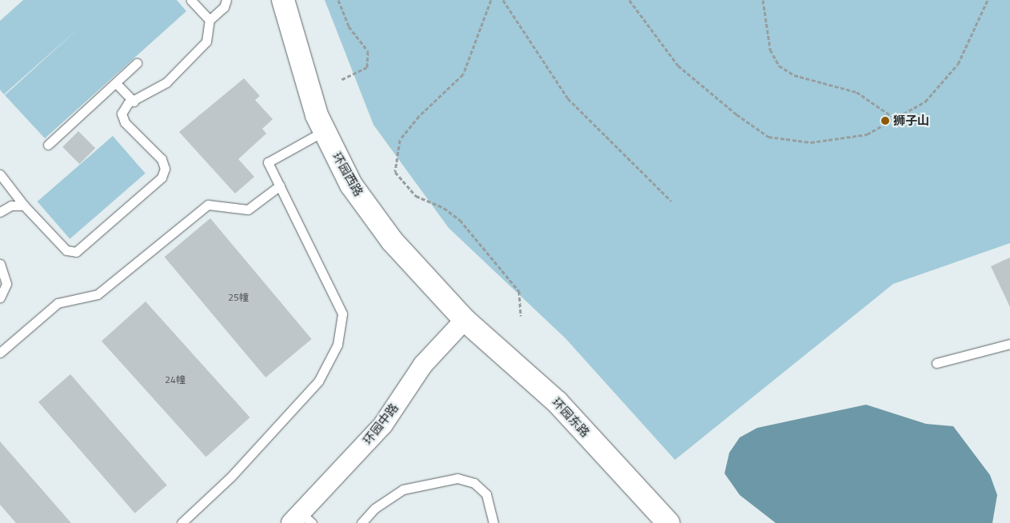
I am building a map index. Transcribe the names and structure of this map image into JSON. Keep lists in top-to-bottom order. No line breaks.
{"streets":{"street":["环园西路","环园东路","环园中路"]},"crossings":[["环园西路","环园东路"],["环园西路","环园中路"],["环园东路","环园中路"]],"places":["狮子山"],"house_numbers":["25幢","24幢"]}
